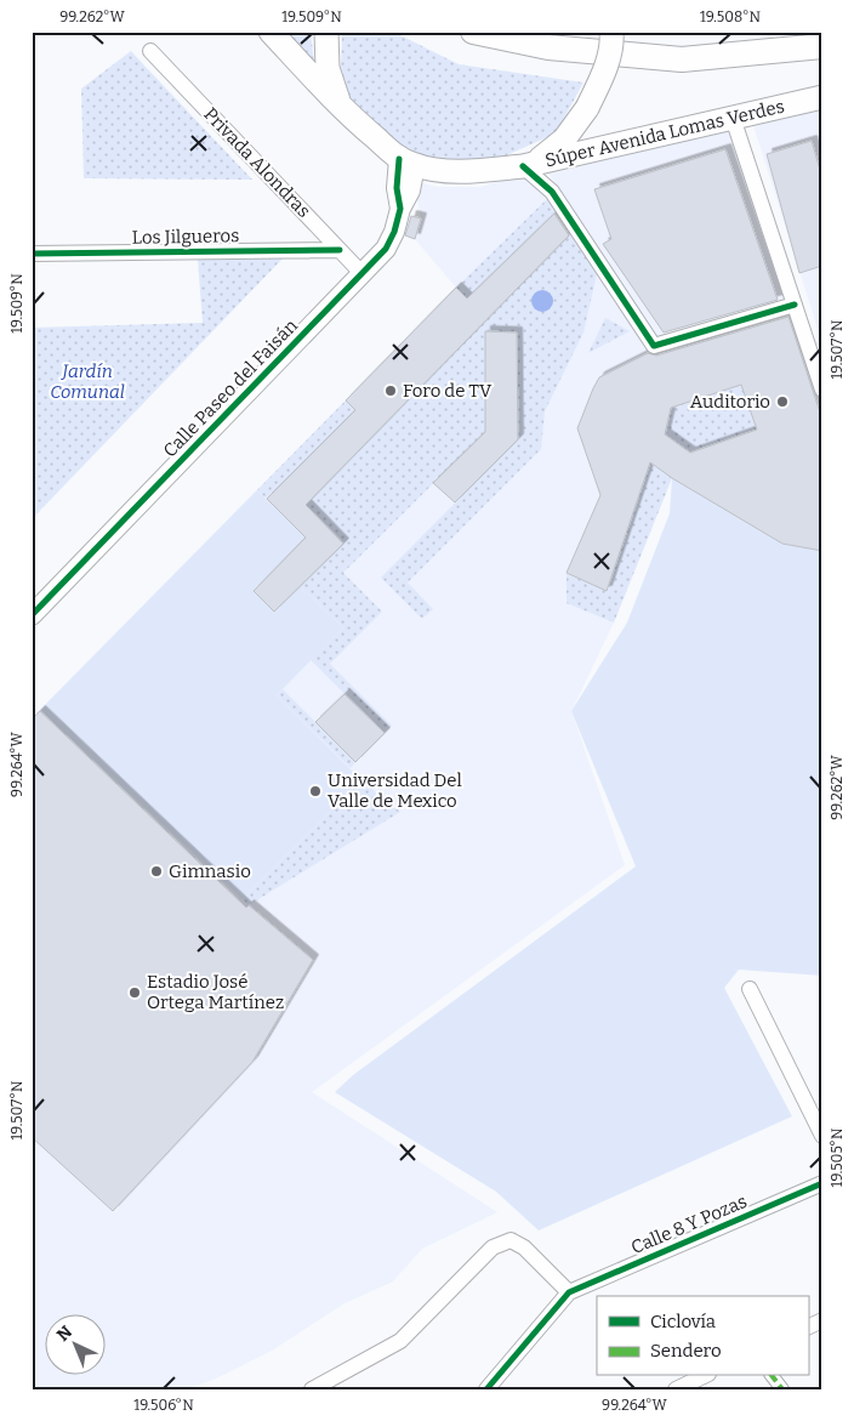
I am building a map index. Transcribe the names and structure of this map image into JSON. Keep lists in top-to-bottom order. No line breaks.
{"streets":{"main road":["Súper Avenida Lomas Verdes"],"street":["Privada Alondras","Los Jilgueros","Calle Paseo del Faisán","Calle 8 Y Pozas"]},"crossings":[["Súper Avenida Lomas Verdes","Calle Paseo del Faisán"],["Privada Alondras","Los Jilgueros"],["Privada Alondras","Calle Paseo del Faisán"]],"parks":["Jardín Comunal"],"places":["Foro de TV","Auditorio","Universidad Del Valle de Mexico","Gimnasio","Estadio José Ortega Martínez"],"legend":["Ciclovía","Sendero"],"north":"top left","coordinates":["99.262°W","19.509°N","19.508°N","19.507°N","99.264°W","19.505°N","19.506°N"]}
